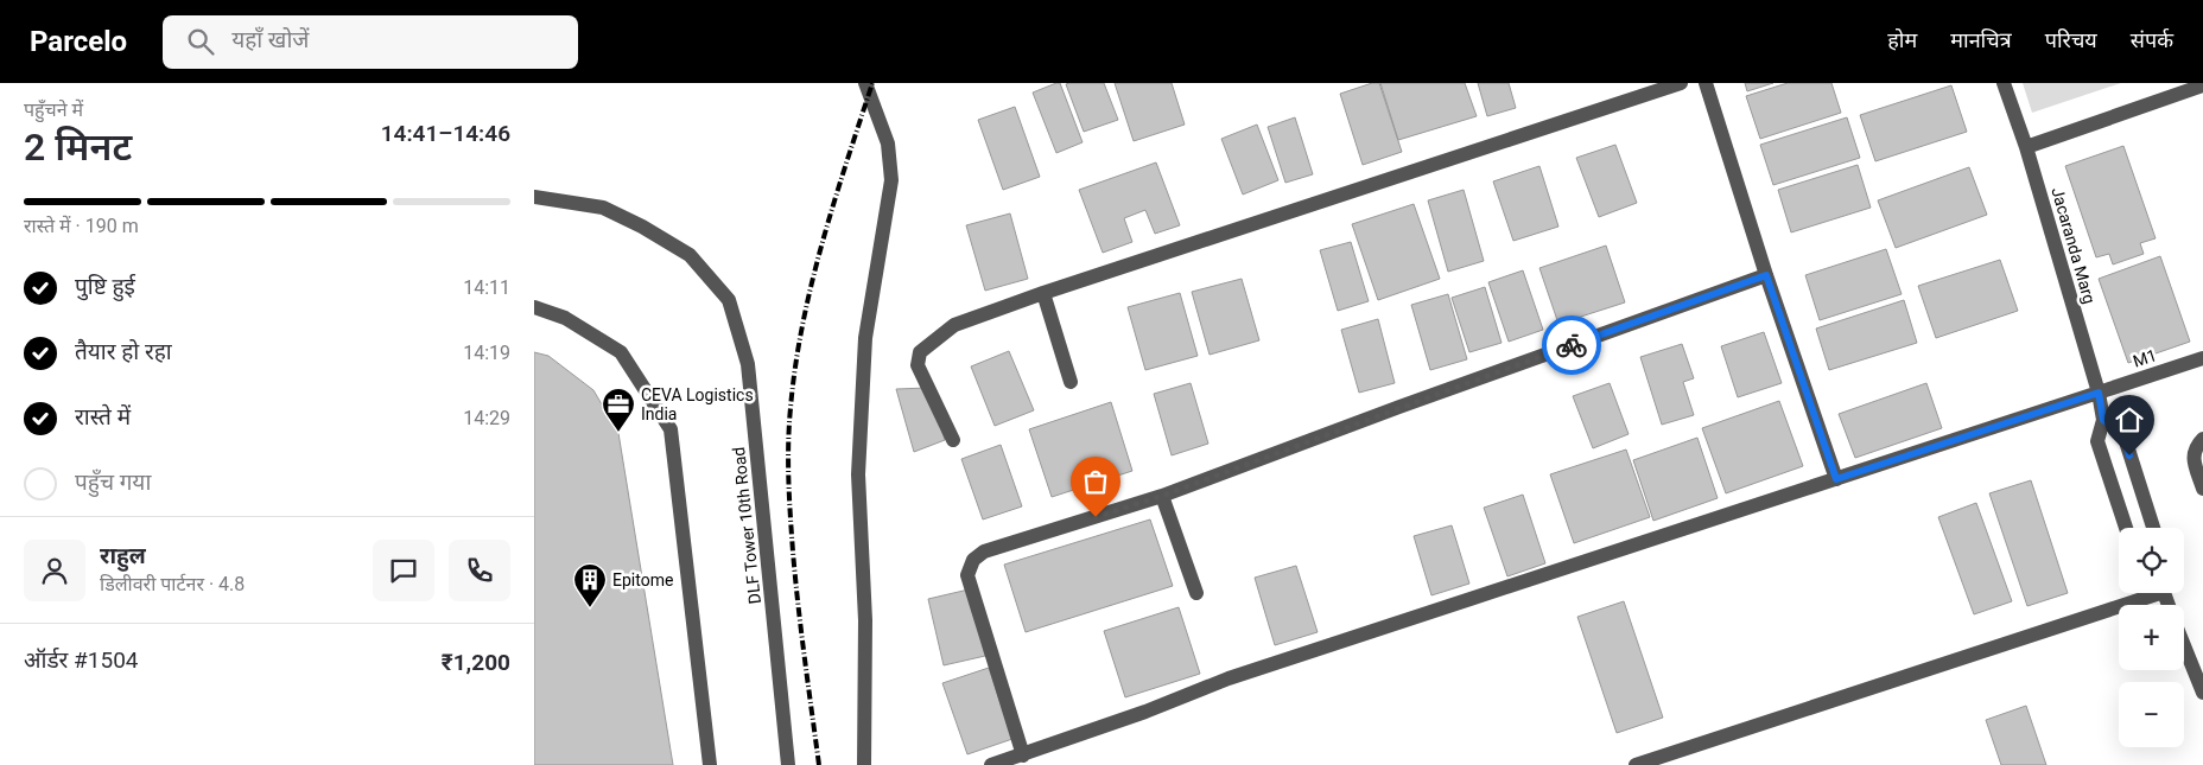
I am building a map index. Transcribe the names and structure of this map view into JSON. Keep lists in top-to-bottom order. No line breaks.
{"streets":{"street":["Jacaranda Marg","M1","DLF Tower 10th Road"]},"crossings":[["Jacaranda Marg","M1"]],"places":{"office":["CEVA Logistics India"],"building":["Epitome"]},"page":{"header":"Parcelo","search":"यहाँ खोजें","nav":["होम","मानचित्र","परिचय","संपर्क"],"heading":["2 मिनट","पहुँचने में","14:41–14:46"],"panel":["राहुल","डिलीवरी पार्टनर · 4.8","ऑर्डर #1504","₹1,200"],"bar":"रास्ते में · 190 m","list":[["पुष्टि हुई","14:11"],["तैयार हो रहा","14:19"],["रास्ते में","14:29"],"पहुँच गया"],"map_buttons":["+","−"]}}
